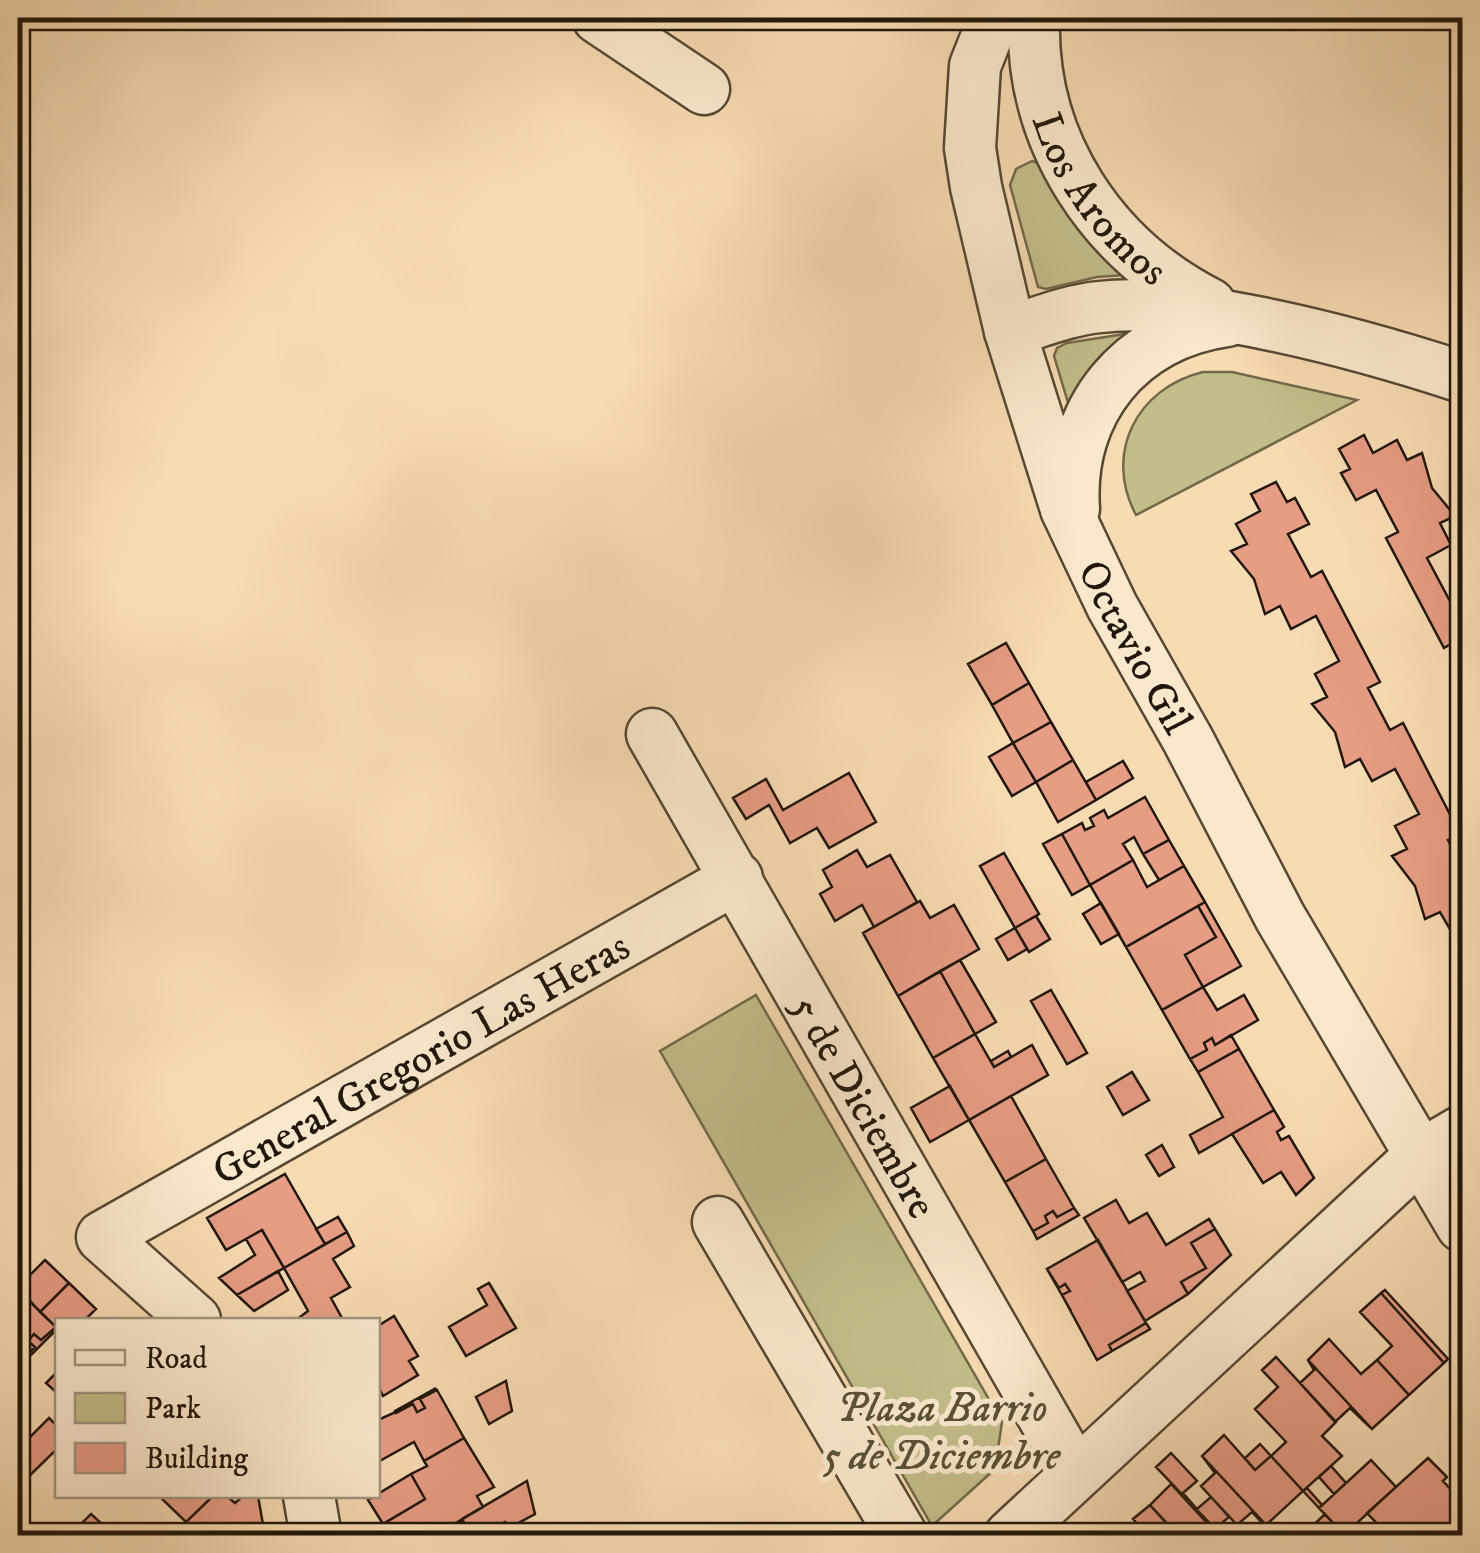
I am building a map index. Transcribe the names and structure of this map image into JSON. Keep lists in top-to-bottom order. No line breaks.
{"streets":{"street":["Los Aromos","Octavio Gil","General Gregorio Las Heras","5 de Diciembre"]},"crossings":[["Los Aromos","Octavio Gil"],["General Gregorio Las Heras","5 de Diciembre"]],"parks":["Plaza Barrio 5 de Diciembre"],"legend":["Road","Park","Building"]}
